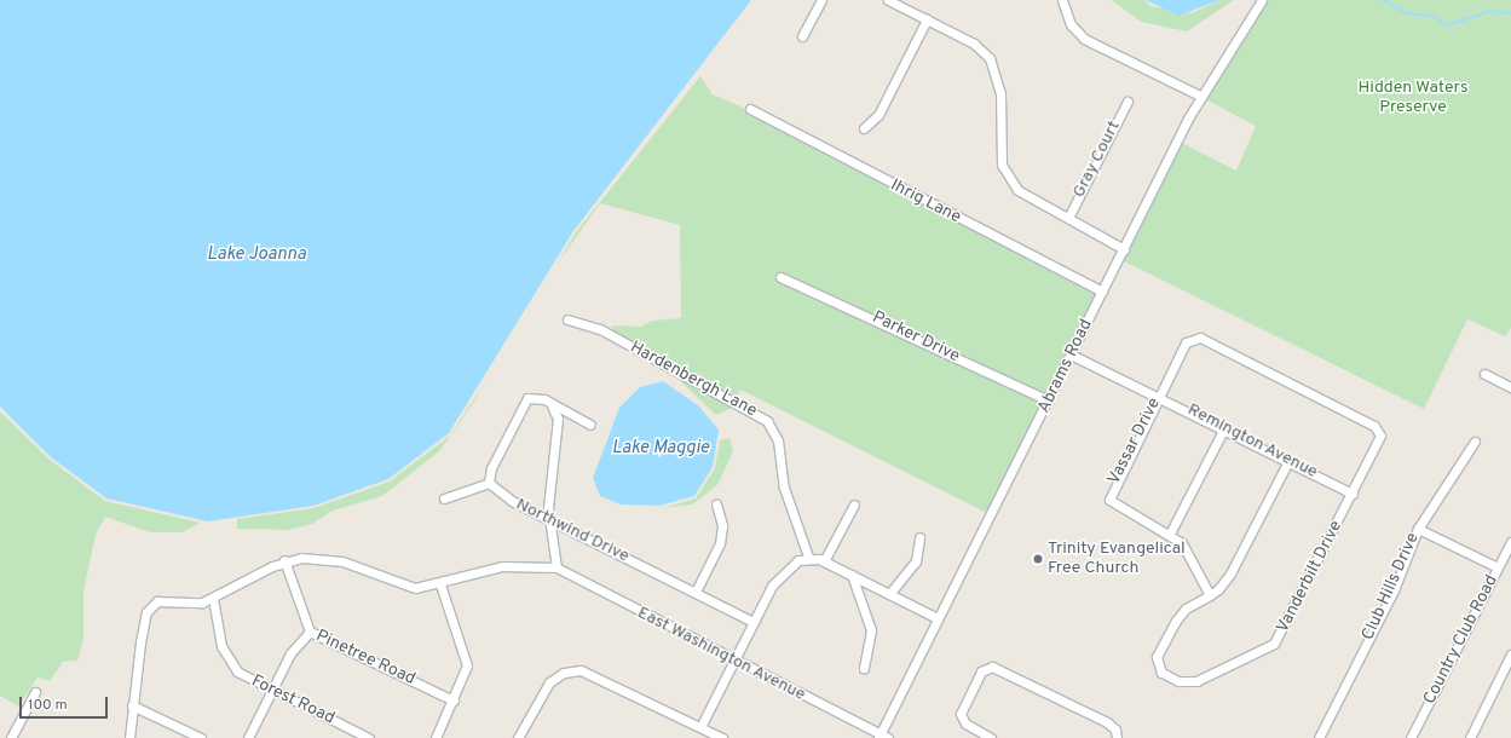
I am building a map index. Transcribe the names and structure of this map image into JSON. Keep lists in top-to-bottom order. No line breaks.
{"streets":{"street":["Gray Court","Ihrig Lane","Parker Drive","Abrams Road","Hardenbergh Lane","Vassar Drive","Remington Avenue","Northwind Drive","Vanderbilt Drive","Club Hills Drive","Country Club Road","East Washington Avenue","Pinetree Road","Forest Road"]},"crossings":[["Ihrig Lane","Abrams Road"],["Parker Drive","Abrams Road"],["Abrams Road","Remington Avenue"],["Abrams Road","East Washington Avenue"],["Vassar Drive","Remington Avenue"],["Vassar Drive","Vanderbilt Drive"],["Remington Avenue","Vanderbilt Drive"],["Pinetree Road","Forest Road"]],"water":["Lake Joanna","Lake Maggie"],"parks":["Hidden Waters Preserve"],"places":["Trinity Evangelical Free Church"],"scale_bar":"100 m"}
